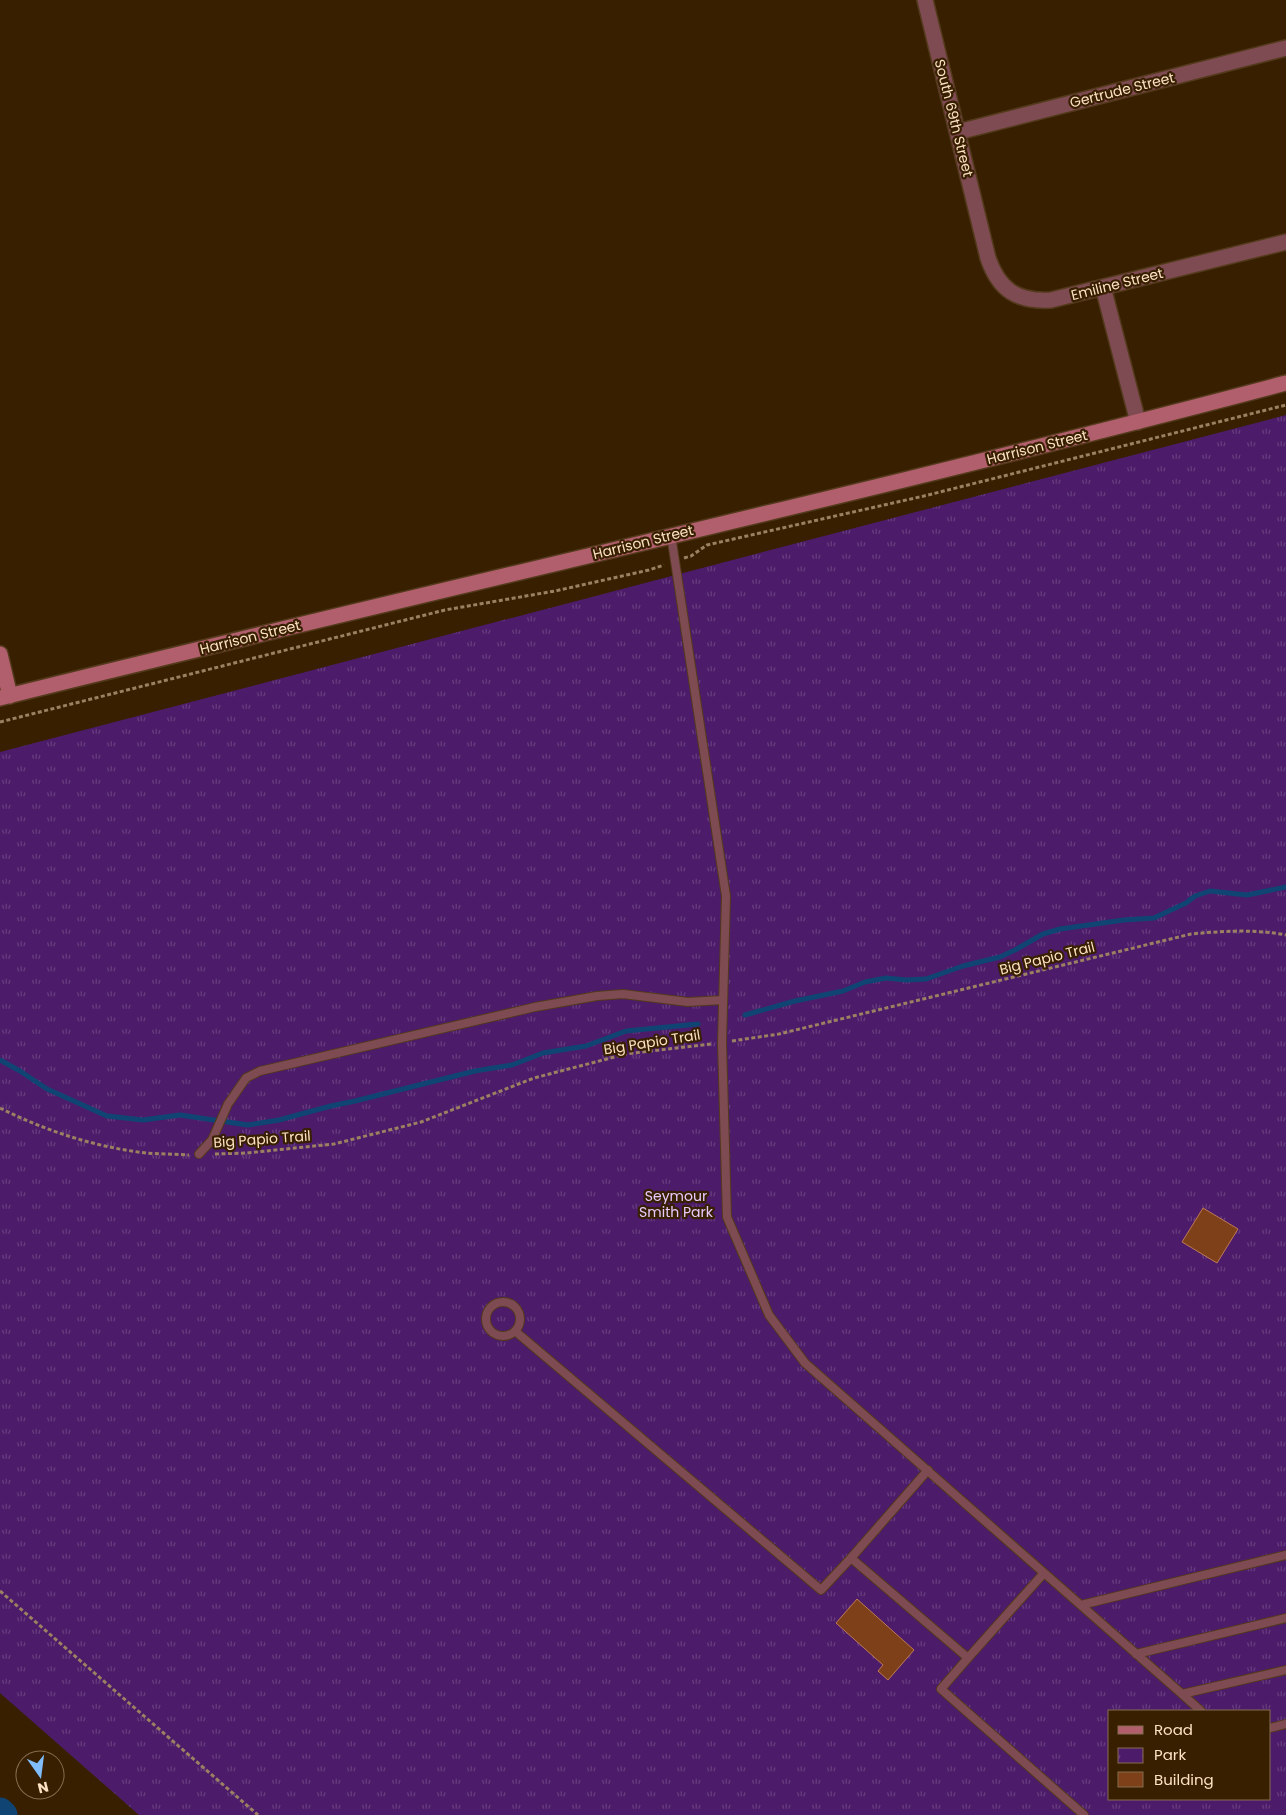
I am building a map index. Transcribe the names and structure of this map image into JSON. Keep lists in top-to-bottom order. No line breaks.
{"streets":{"main road":["Harrison Street"],"street":["Gertrude Street","South 69th Street","Emiline Street"],"path":["Big Papio Trail"]},"crossings":[["Gertrude Street","South 69th Street"],["South 69th Street","Emiline Street"]],"parks":["Seymour Smith Park"],"legend":["Road","Park","Building"],"north":"bottom"}
